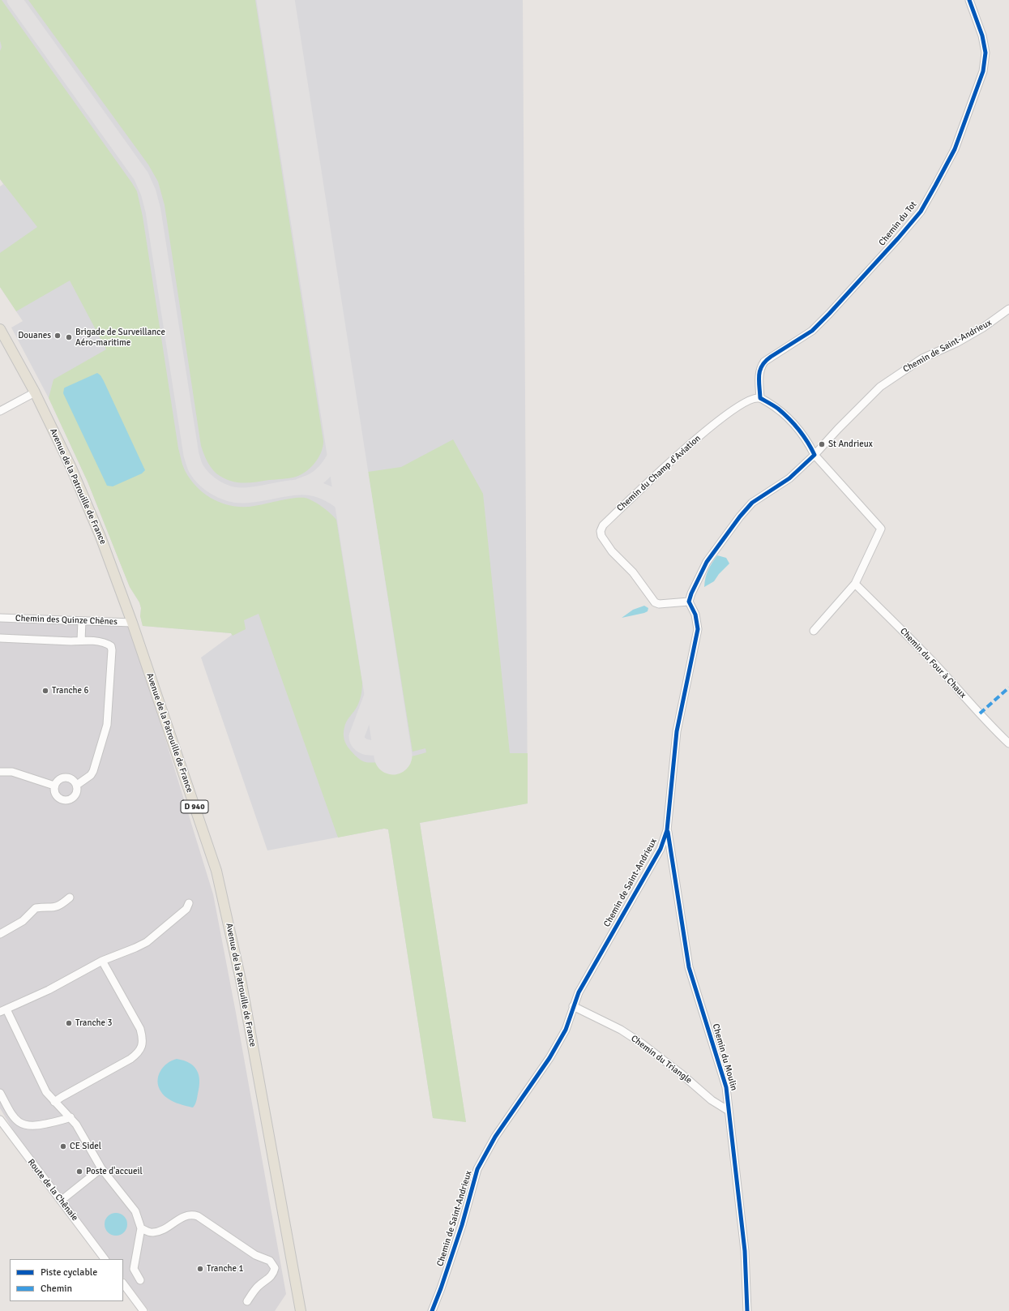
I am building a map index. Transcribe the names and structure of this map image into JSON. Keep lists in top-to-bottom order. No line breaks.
{"streets":{"main road":["Avenue de la Patrouille de France","D 940"],"street":["Chemin du Tot","Chemin de Saint-Andrieux","Chemin du Champ d'Aviation","Chemin des Quinze Chênes","Chemin du Four à Chaux","Chemin du Moulin","Chemin du Triangle","Route de la Chênaie"]},"crossings":[["Chemin du Tot","Chemin du Champ d'Aviation"],["Chemin de Saint-Andrieux","Chemin du Champ d'Aviation"],["Chemin de Saint-Andrieux","Chemin du Moulin"],["Chemin de Saint-Andrieux","Chemin du Triangle"],["Avenue de la Patrouille de France","Chemin des Quinze Chênes"],["Chemin du Moulin","Chemin du Triangle"]],"places":["Douanes","Brigade de Surveillance Aéro-maritime","St Andrieux","Tranche 6","Tranche 3","CE Sidel","Poste d'accueil","Tranche 1"],"legend":["Piste cyclable","Chemin"]}
